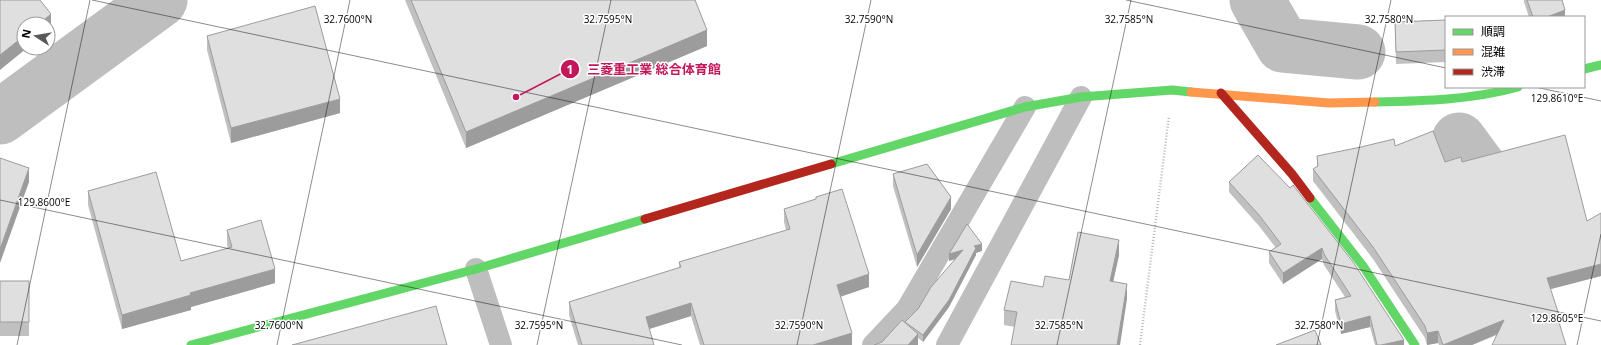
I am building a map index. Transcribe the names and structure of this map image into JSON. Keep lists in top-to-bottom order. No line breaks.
{"places":["三菱重工業 総合体育館"],"legend":["順調","混雑","渋滞"],"north":"left","coordinates":["32.7600°N","32.7595°N","32.7590°N","32.7585°N","32.7580°N","129.8610°E","129.8600°E","129.8605°E"]}
